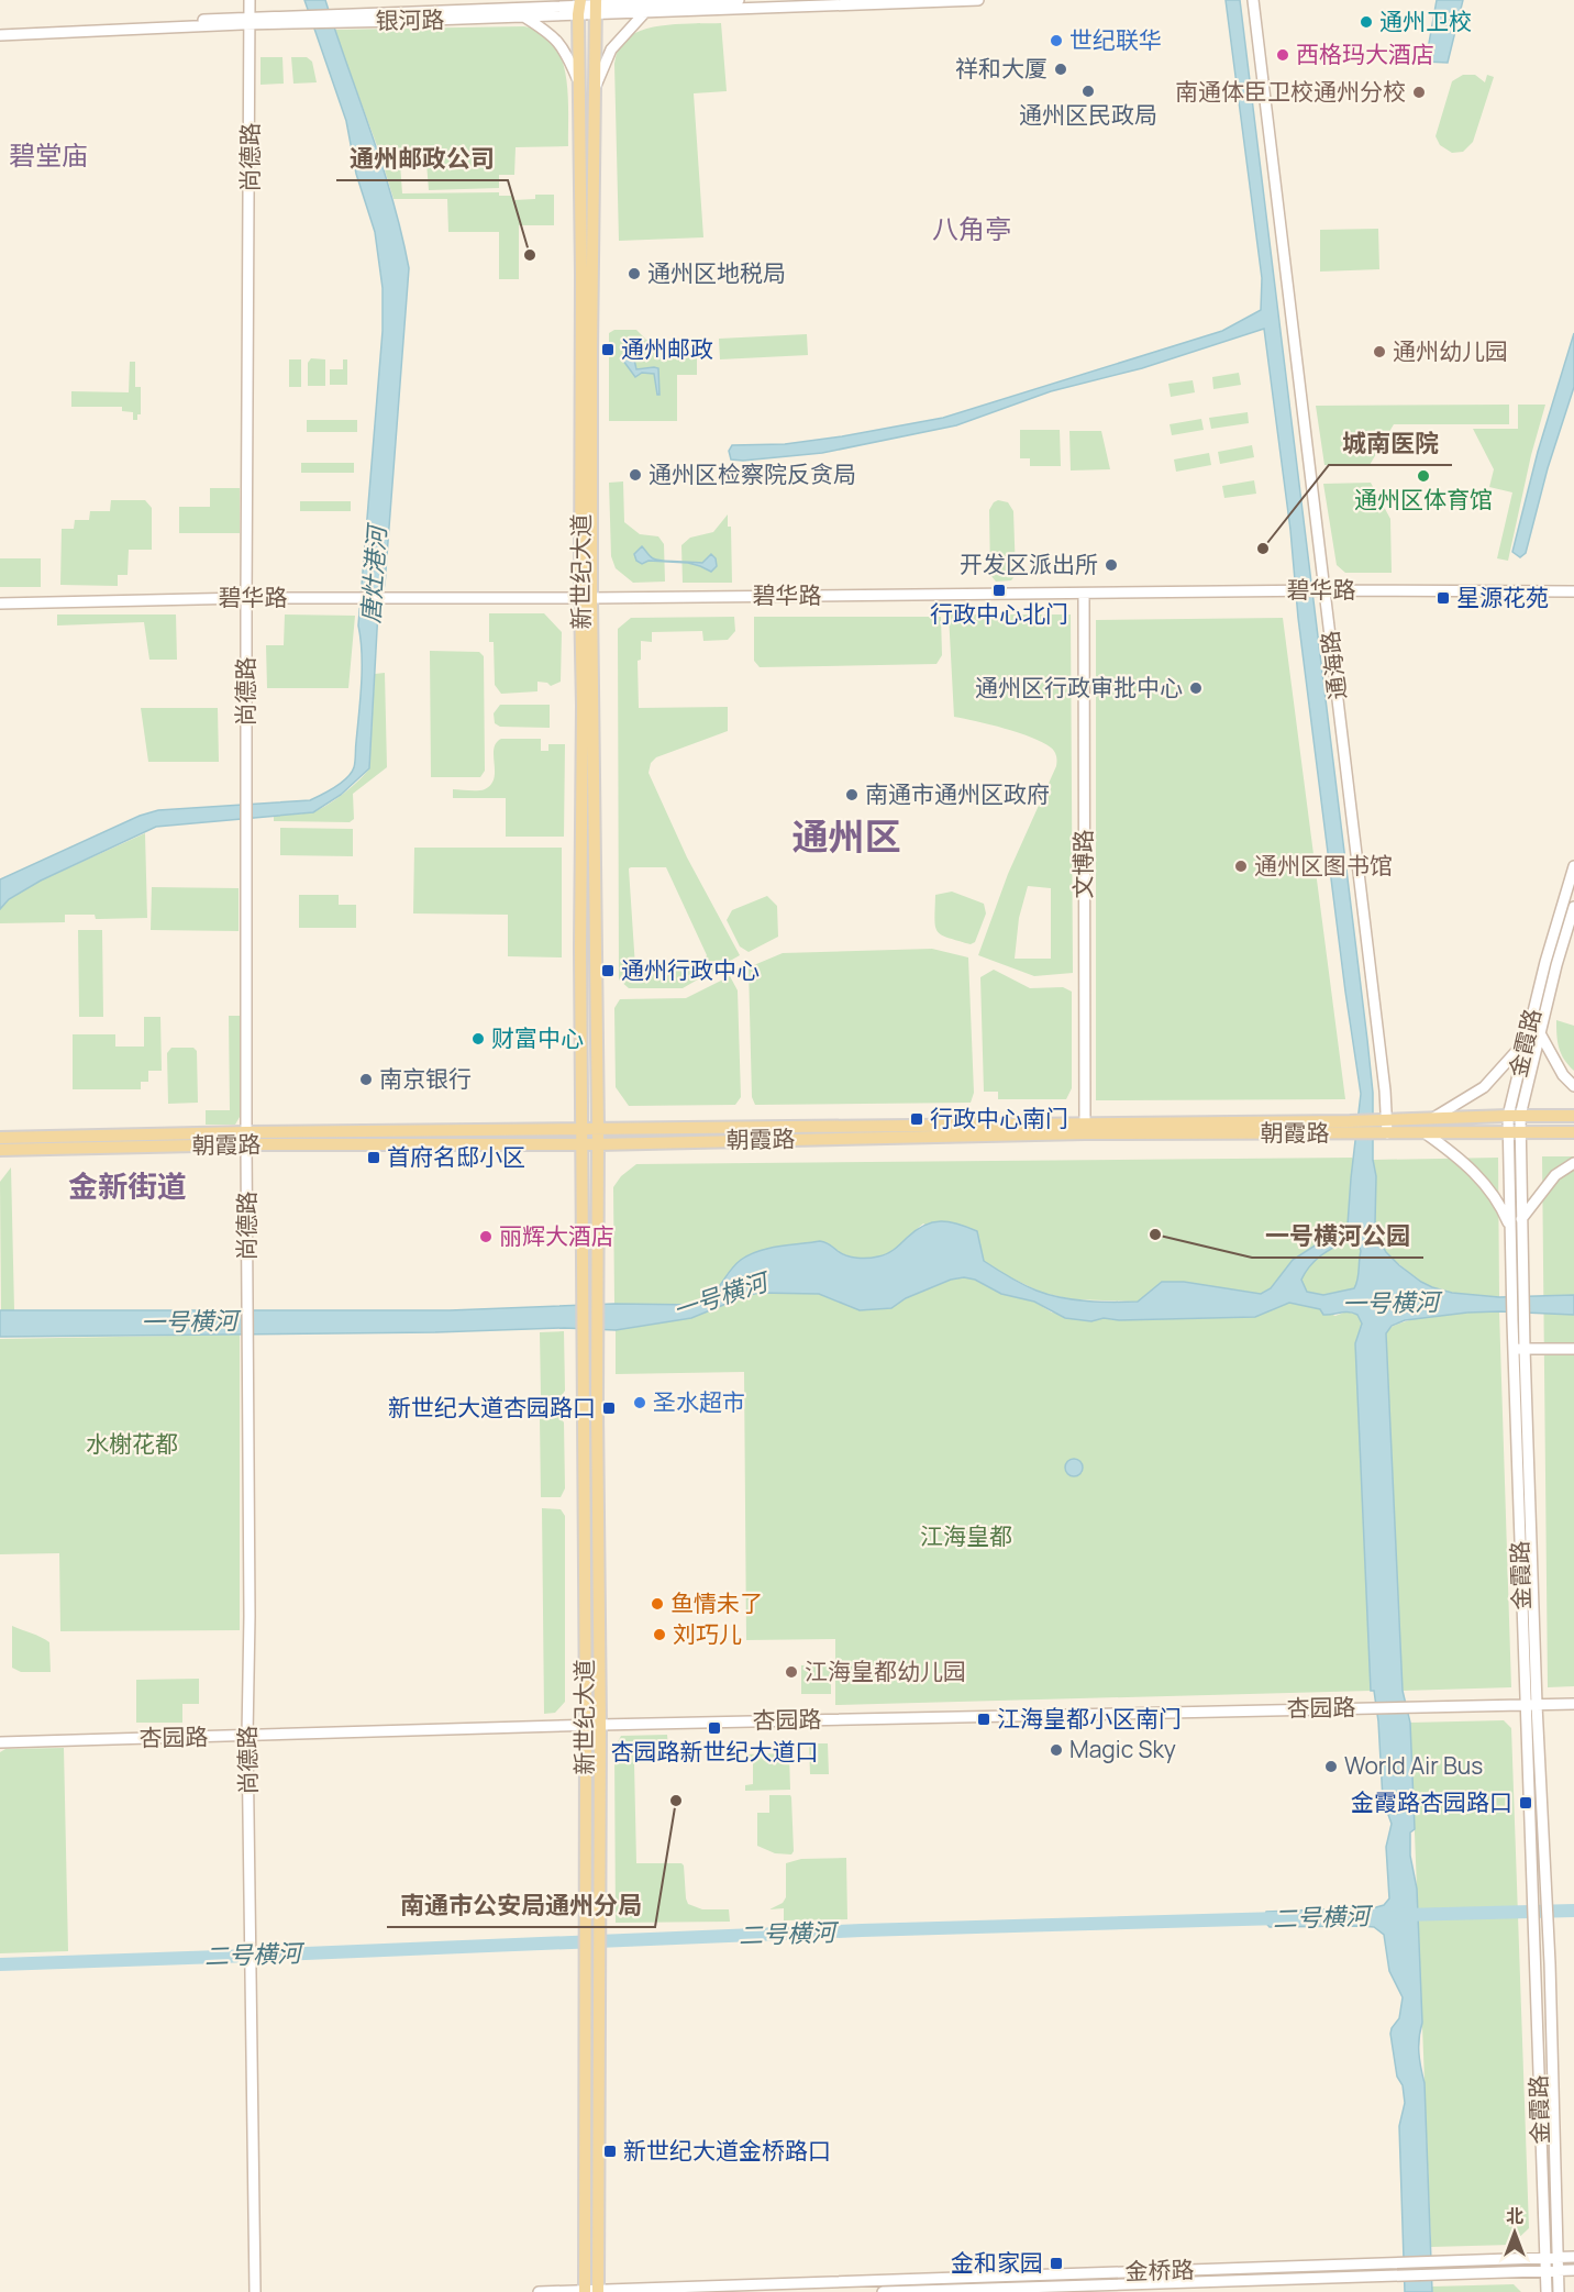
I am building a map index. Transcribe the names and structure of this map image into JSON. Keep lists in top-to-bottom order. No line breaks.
{"streets":{"main road":["新世纪大道","朝霞路"],"street":["银河路","尚德路","碧华路","通海路","文博路","金霞路","杏园路","金桥路"]},"crossings":[["银河路","尚德路"],["银河路","新世纪大道"],["尚德路","碧华路"],["尚德路","朝霞路"],["尚德路","杏园路"],["新世纪大道","碧华路"],["新世纪大道","朝霞路"],["新世纪大道","杏园路"],["新世纪大道","金桥路"],["碧华路","通海路"],["碧华路","文博路"],["通海路","朝霞路"],["文博路","朝霞路"],["金霞路","朝霞路"],["金霞路","杏园路"],["金霞路","金桥路"]],"districts":["碧堂庙","八角亭","通州区","金新街道"],"water":["唐灶港河","一号横河","二号横河"],"parks":["水榭花都","江海皇都"],"places":{"other":["通州卫校","世纪联华","西格玛大酒店","祥和大厦","通州区民政局","南通体臣卫校通州分校","通州邮政公司","通州区地税局","通州幼儿园","通州区检察院反贪局","通州区体育馆","城南医院","开发区派出所","通州区行政审批中心","南通市通州区政府","通州区图书馆","财富中心","南京银行","一号横河公园","丽辉大酒店","圣水超市","鱼情未了","刘巧儿","江海皇都幼儿园","Magic Sky","World Air Bus","南通市公安局通州分局"],"transit":["通州邮政","行政中心北门","星源花苑","通州行政中心","行政中心南门","首府名邸小区","新世纪大道杏园路口","江海皇都小区南门","杏园路新世纪大道口","金霞路杏园路口","新世纪大道金桥路口","金和家园"]},"north":"top"}
